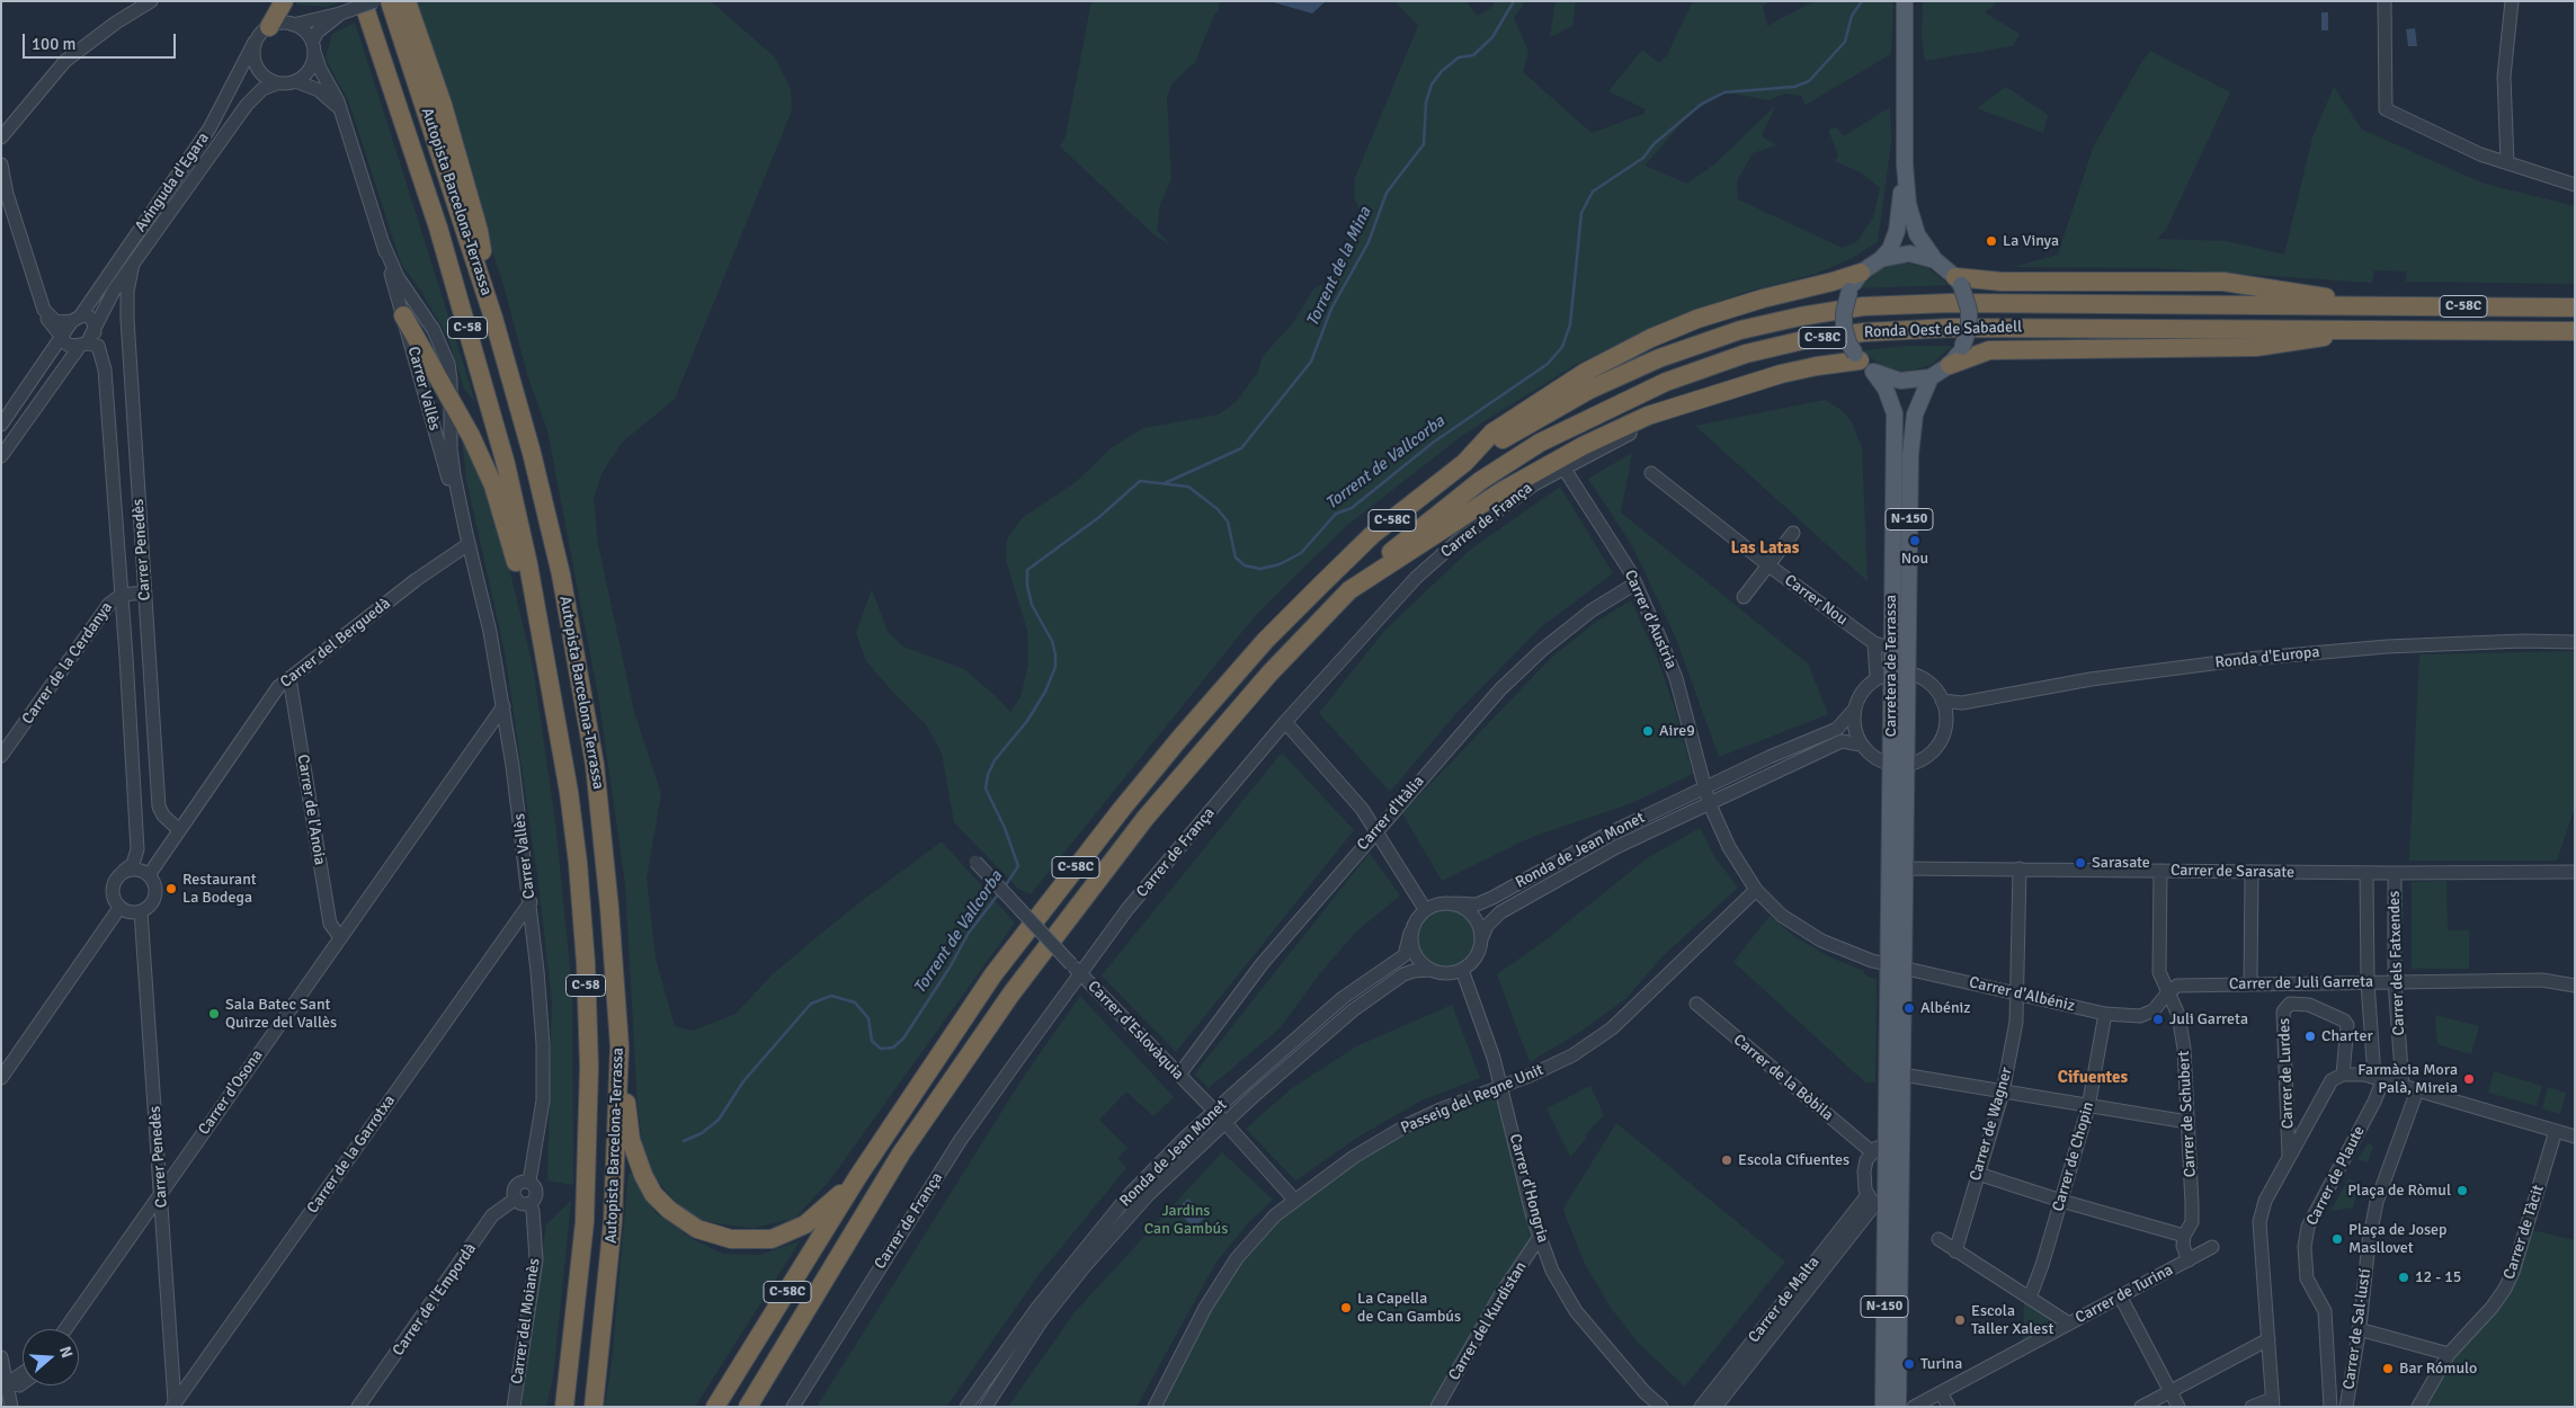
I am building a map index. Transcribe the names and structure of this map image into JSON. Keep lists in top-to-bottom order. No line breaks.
{"streets":{"highway":["Autopista Barcelona-Terrassa","C-58C","C-58","Ronda Oest de Sabadell"],"main road":["N-150","Carretera de Terrassa"],"street":["Avinguda d'Egara","Carrer Vallès","Carrer de França","Carrer Penedès","Carrer Nou","Carrer d'Austria","Carrer del Berguedà","Ronda d'Europa","Carrer de la Cerdanya","Carrer de l'Anoia","Carrer d'Itàlia","Ronda de Jean Monet","Carrer de Sarasate","Carrer dels Fatxendes","Carrer de Juli Garreta","Carrer d'Albéniz","Carrer d'Eslovàquia","Carrer de Lurdes","Carrer de la Bòbila","Carrer d'Osona","Passeig del Regne Unit","Carrer de Schubert","Carrer de Wagner","Carrer de la Garrotxa","Carrer de Chopin","Carrer de Plaute","Carrer d'Hongria","Carrer de Tàcit","Carrer de Turina","Carrer de l'Empordà","Carrer de Malta","Carrer del Moianès","Carrer del Kurdistan","Carrer de Sal·lustí"]},"crossings":[["Avinguda d'Egara","Carrer Vallès"],["Avinguda d'Egara","Carrer Penedès"],["C-58C","Ronda Oest de Sabadell"],["Carrer Vallès","Carrer del Berguedà"],["Carrer Vallès","Carrer d'Osona"],["Carrer Vallès","Carrer de la Garrotxa"],["Carrer Vallès","Carrer de l'Empordà"],["Carrer Vallès","Carrer del Moianès"],["N-150","Carretera de Terrassa"],["Carrer de França","Carrer d'Austria"],["Carrer de França","Carrer d'Eslovàquia"],["Carrer Penedès","Carrer del Berguedà"],["Carrer Penedès","Carrer de la Cerdanya"],["Carrer Penedès","Carrer d'Osona"],["Carrer Penedès","Carrer de la Garrotxa"],["Carrer Nou","Carretera de Terrassa"],["Carrer d'Austria","Carrer d'Itàlia"],["Carrer d'Austria","Ronda de Jean Monet"],["Carrer del Berguedà","Carrer de l'Anoia"],["Carretera de Terrassa","Carrer de Sarasate"],["Carretera de Terrassa","Carrer d'Albéniz"],["Carretera de Terrassa","Carrer de la Bòbila"],["Carretera de Terrassa","Carrer de Turina"],["Carretera de Terrassa","Carrer de Malta"],["Carrer de l'Anoia","Carrer d'Osona"],["Carrer d'Itàlia","Carrer d'Eslovàquia"],["Ronda de Jean Monet","Carrer d'Eslovàquia"],["Ronda de Jean Monet","Carrer d'Hongria"],["Carrer de Sarasate","Carrer dels Fatxendes"],["Carrer de Sarasate","Carrer de Schubert"],["Carrer de Sarasate","Carrer de Wagner"],["Carrer dels Fatxendes","Carrer de Juli Garreta"],["Carrer dels Fatxendes","Carrer de Plaute"],["Carrer de Juli Garreta","Carrer d'Albéniz"],["Carrer de Juli Garreta","Carrer de Schubert"],["Carrer d'Albéniz","Carrer de Wagner"],["Carrer d'Albéniz","Carrer de Chopin"],["Carrer d'Eslovàquia","Passeig del Regne Unit"],["Passeig del Regne Unit","Carrer d'Hongria"],["Carrer d'Hongria","Carrer del Kurdistan"],["Carrer de l'Empordà","Carrer del Moianès"]],"districts":["Las Latas","Cifuentes"],"water":["Torrent de la Mina","Torrent de Vallcorba"],"parks":["Jardins Can Gambús"],"places":["La Vinya","Nou","Aire9","Sarasate","Restaurant La Bodega","Albéniz","Sala Batec Sant Quirze del Vallès","Juli Garreta","Charter","Farmàcia Mora Palà, Mireia","Escola Cifuentes","Plaça de Ròmul","Plaça de Josep Masllovet","12 - 15","La Capella de Can Gambús","Escola Taller Xalest","Turina","Bar Rómulo"],"scale_bar":"100 m","north":"right"}
